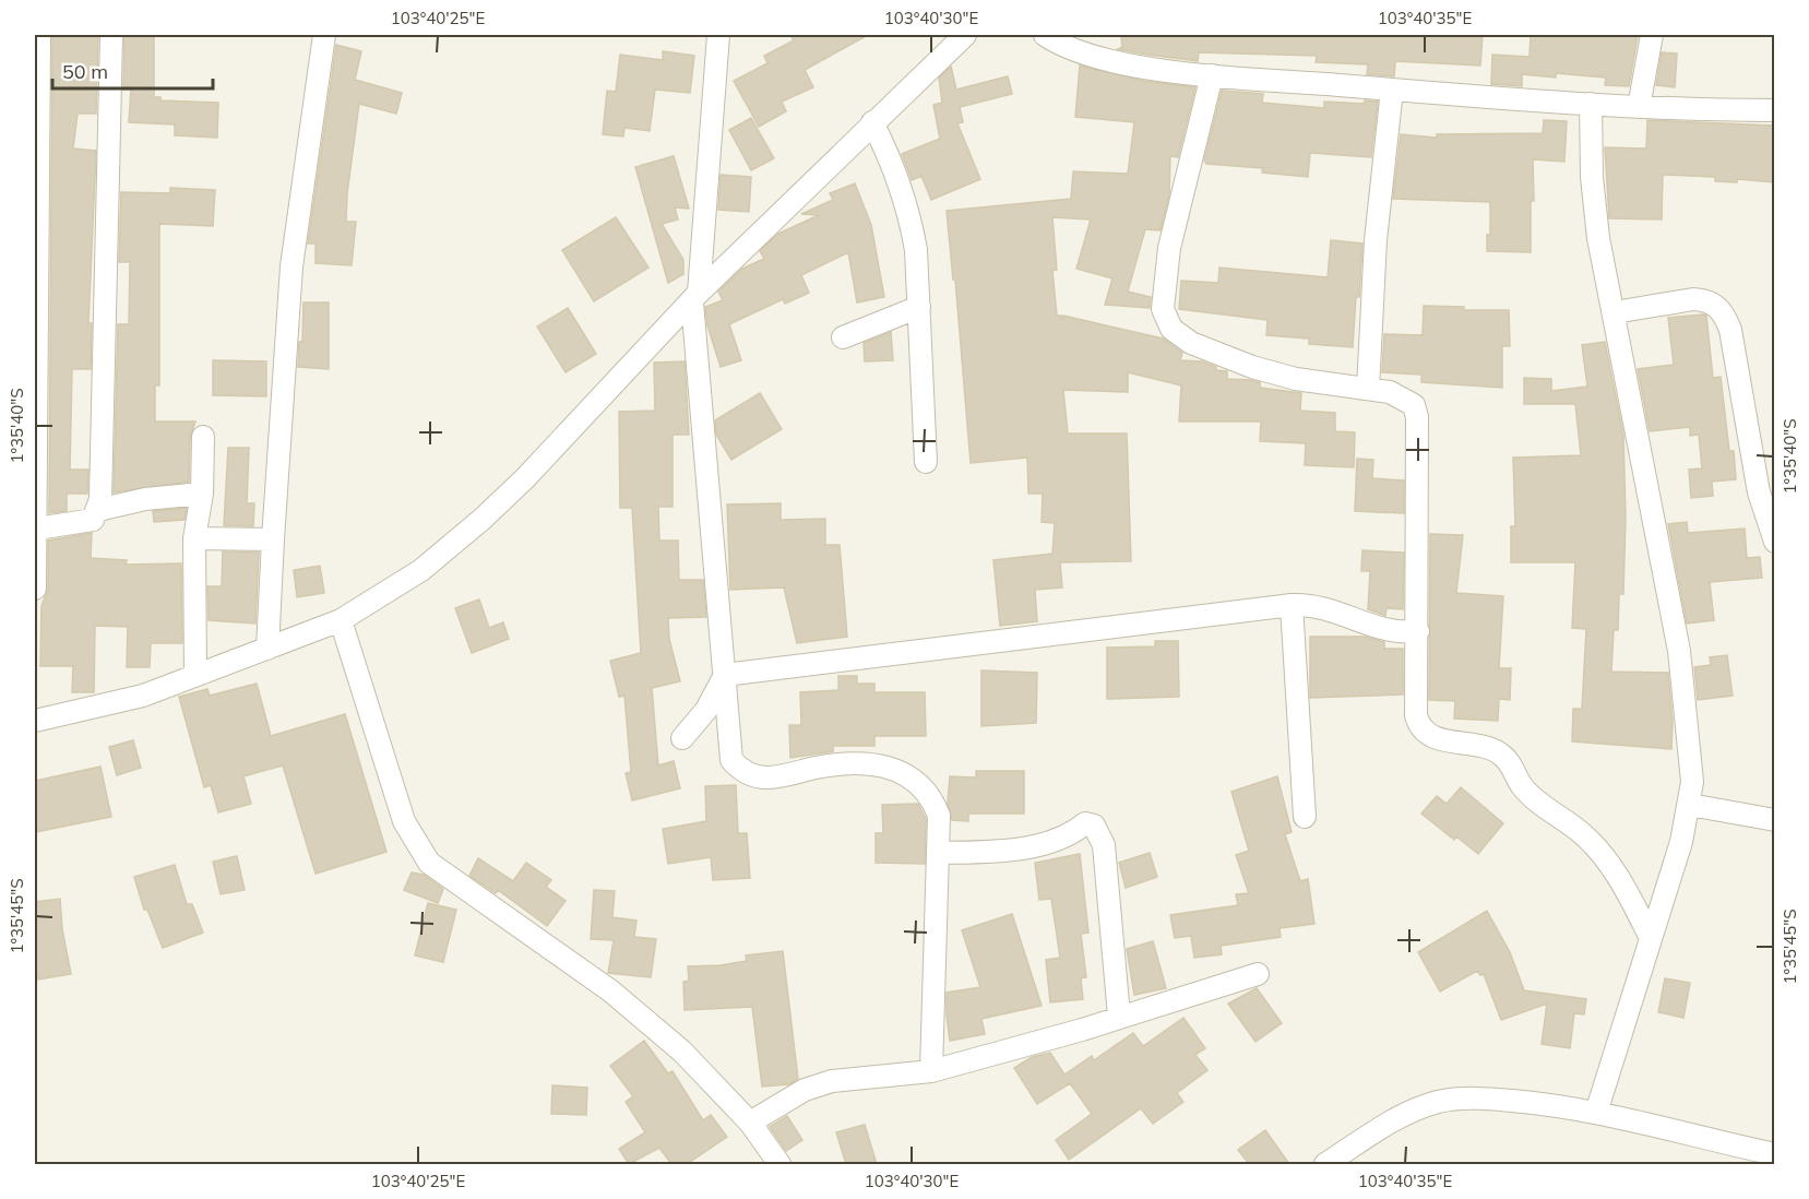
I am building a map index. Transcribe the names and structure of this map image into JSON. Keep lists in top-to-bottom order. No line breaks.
{"scale_bar":"50 m","coordinates":["103°40'25\"E","103°40'30\"E","103°40'35\"E","1°35'40\"S","1°35'45\"S"]}
